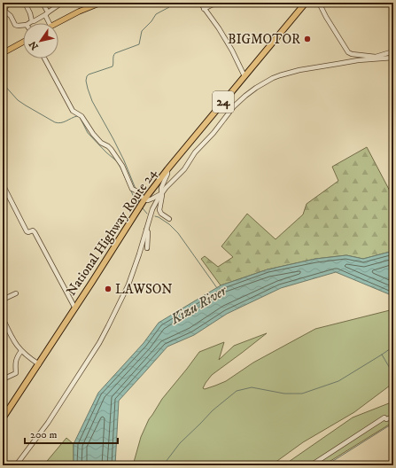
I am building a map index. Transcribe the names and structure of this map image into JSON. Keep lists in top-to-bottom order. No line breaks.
{"streets":{"highway":["24","National Highway Route 24"]},"water":["Kizu River"],"places":["BIGMOTOR","LAWSON"],"scale_bar":"200 m","north":"bottom left"}
